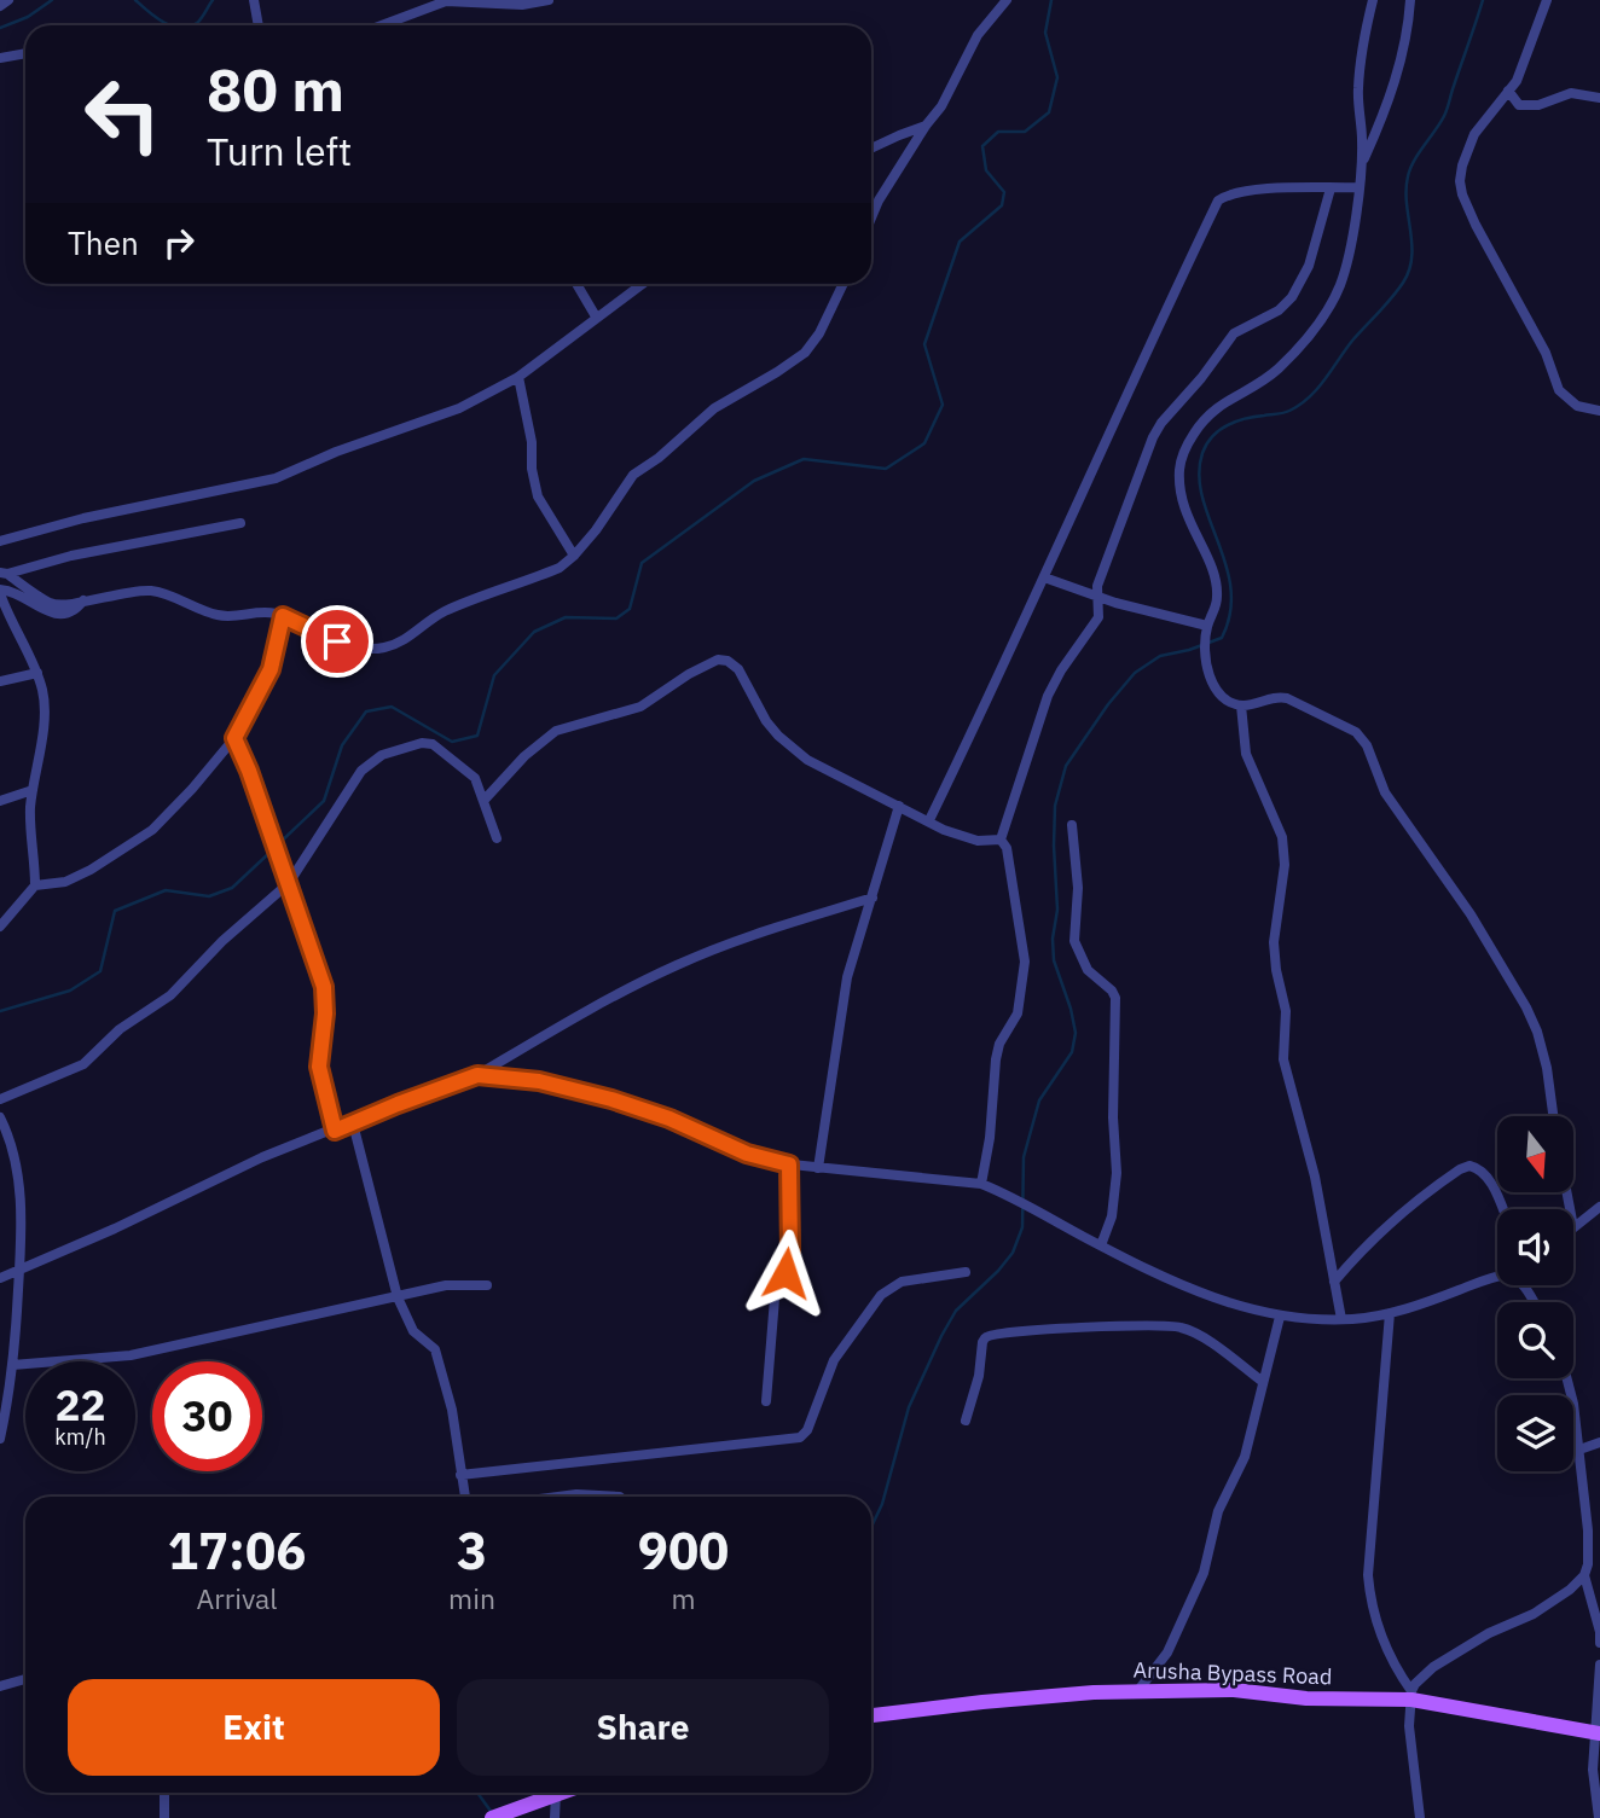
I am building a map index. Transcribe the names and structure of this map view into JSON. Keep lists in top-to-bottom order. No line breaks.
{"streets":{"main road":["Arusha Bypass Road"]},"north":"bottom","page":{"turn":["80 m","Turn left"],"then":"Then","speed":"22 km/h","limit":"30","eta":["17:06","Arrival","3","min","900","m"],"buttons":["Exit","Share"]}}
